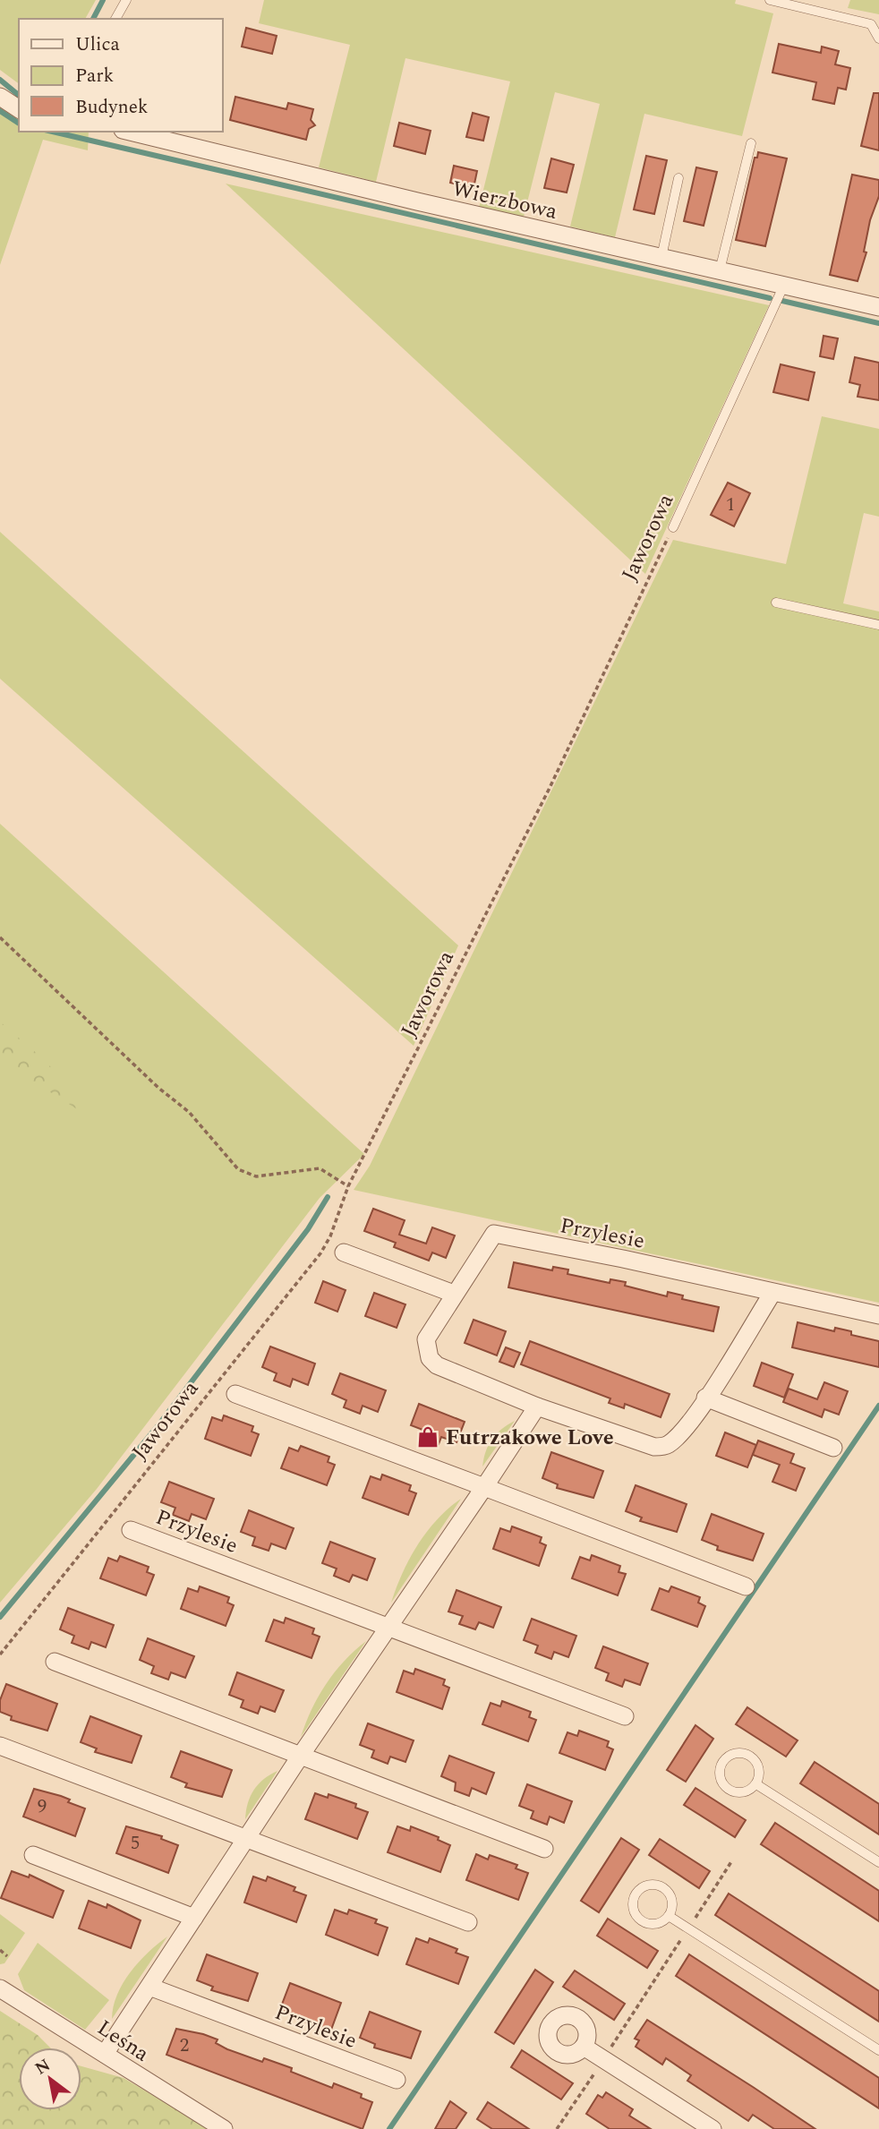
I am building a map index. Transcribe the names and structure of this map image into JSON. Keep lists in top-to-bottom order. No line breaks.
{"streets":{"street":["Wierzbowa","Przylesie","Leśna"],"lane":["Jaworowa"]},"crossings":[["Wierzbowa","Jaworowa"]],"places":{"shop":["Futrzakowe Love"]},"house_numbers":["1","9","5","2"],"legend":["Ulica","Park","Budynek"],"north":"top left"}
